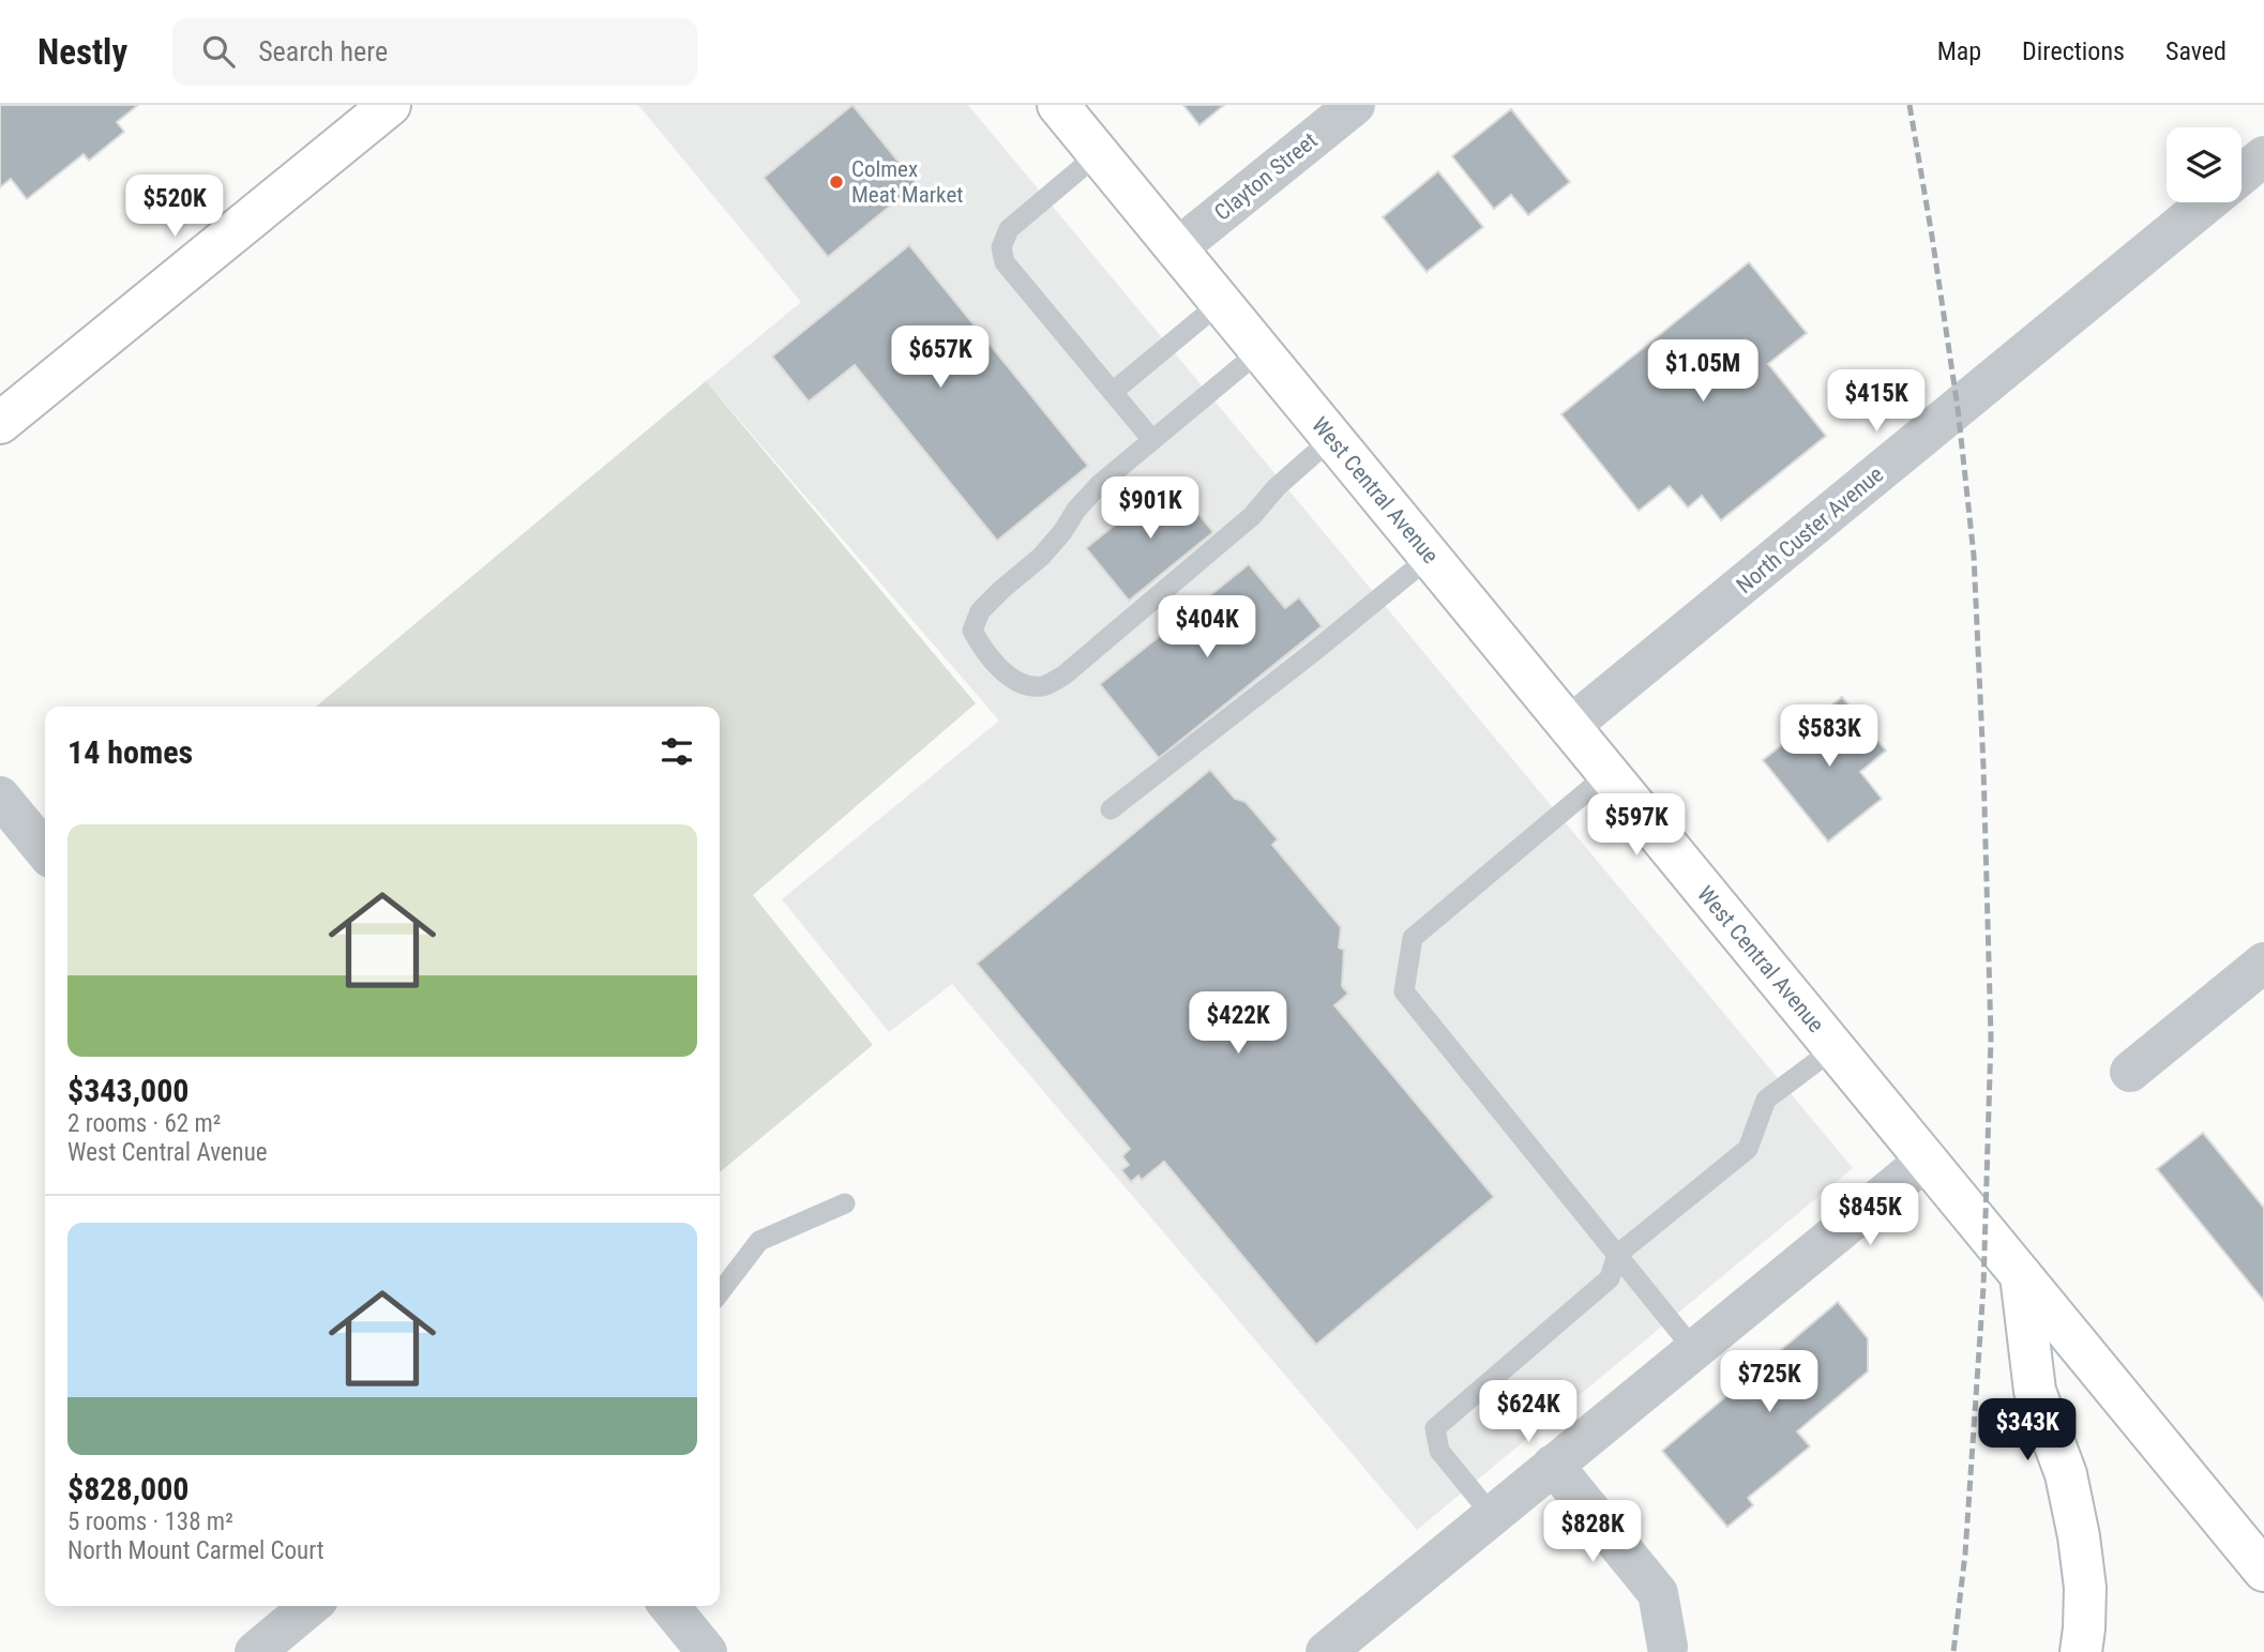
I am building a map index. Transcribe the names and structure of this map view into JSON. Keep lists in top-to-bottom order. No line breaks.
{"streets":{"main road":["West Central Avenue"],"street":["Clayton Street","North Custer Avenue"]},"crossings":[["Clayton Street","West Central Avenue"],["West Central Avenue","North Custer Avenue"]],"places":["Colmex Meat Market"],"page":{"header":"Nestly","search":"Search here","nav":["Map","Directions","Saved"],"price":["$520K","$657K","$1.05M","$415K","$901K","$404K","$583K","$597K","$422K","$845K","$725K","$624K","$343K","$828K"],"heading":"14 homes","list":[{"name":"$343,000","note":"2 rooms · 62 m² · West Central Avenue"},{"name":"$828,000","note":"5 rooms · 138 m² · North Mount Carmel Court"}]}}
